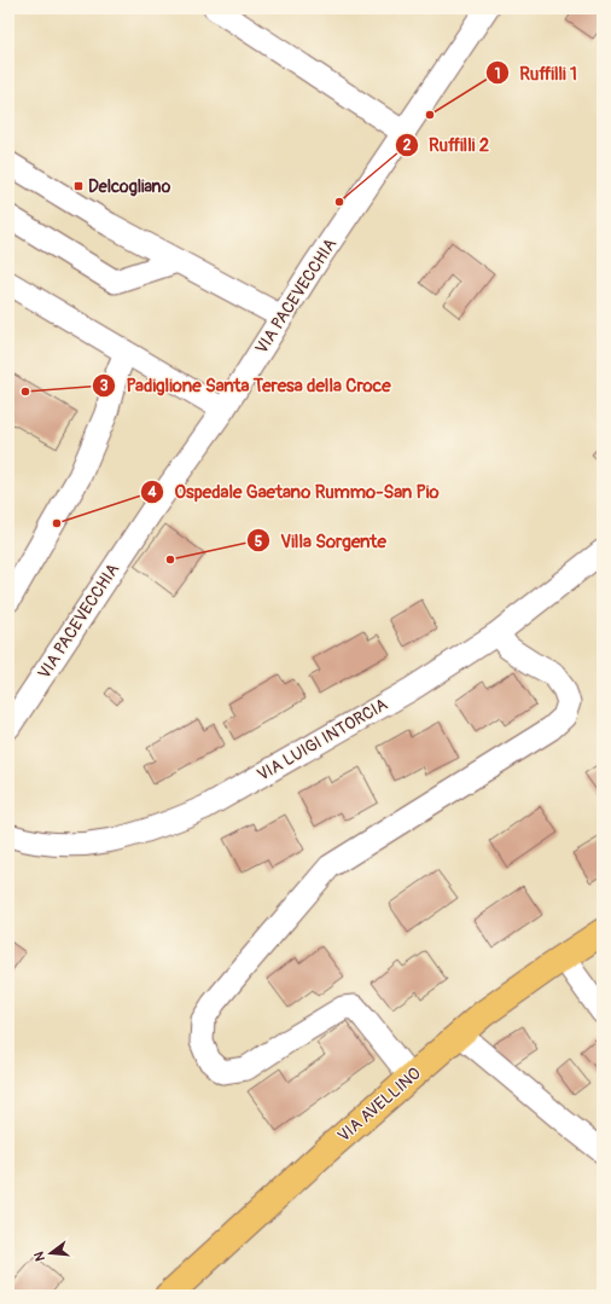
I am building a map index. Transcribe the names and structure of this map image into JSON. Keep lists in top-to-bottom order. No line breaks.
{"streets":{"main road":["VIA AVELLINO"],"street":["VIA PACEVECCHIA","VIA LUIGI INTORCIA"]},"places":{"other":["Ruffilli 1","Ruffilli 2","Padiglione Santa Teresa della Croce","Ospedale Gaetano Rummo-San Pio","Villa Sorgente"],"transit":["Delcogliano"]},"north":"left"}
